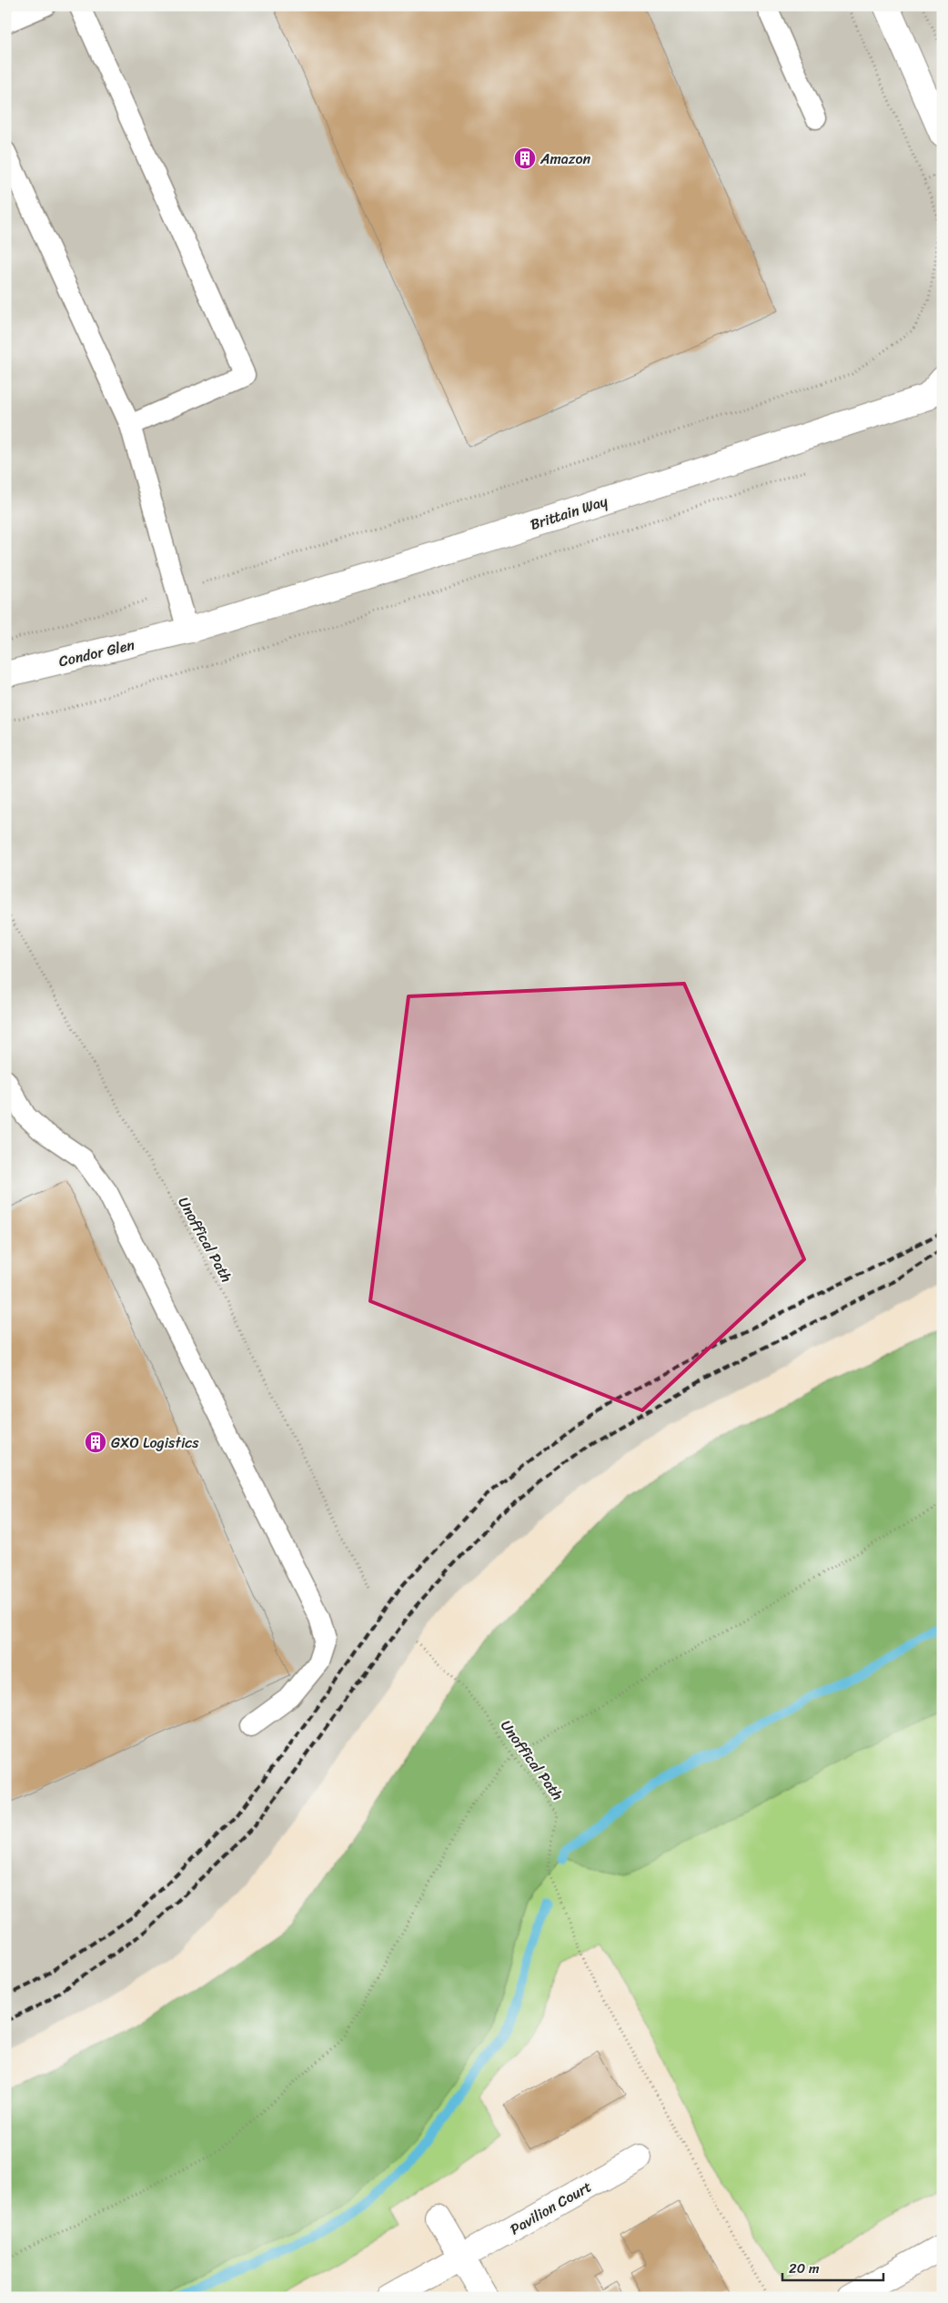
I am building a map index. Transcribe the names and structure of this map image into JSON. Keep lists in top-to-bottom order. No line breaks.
{"streets":{"street":["Brittain Way","Condor Glen","Pavilion Court"],"path":["Unoffical Path"]},"crossings":[["Brittain Way","Condor Glen"]],"places":{"building":["Amazon","GXO Logistics"]},"scale_bar":"20 m"}
